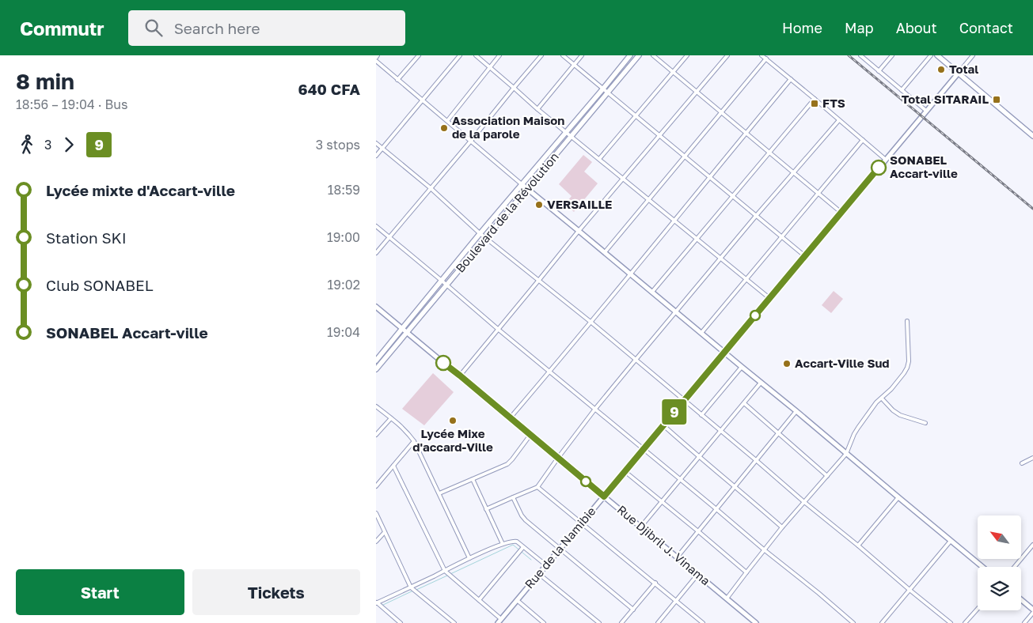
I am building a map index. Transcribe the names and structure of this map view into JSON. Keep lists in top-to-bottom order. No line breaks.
{"streets":{"main road":["Boulevard de la Révolution"],"street":["Rue Djibril J. Vinama","Rue de la Namibie"]},"crossings":[["Boulevard de la Révolution","Rue Djibril J. Vinama"],["Rue Djibril J. Vinama","Rue de la Namibie"]],"places":{"other":["Total","Association Maison de la parole","SONABEL Accart-ville","VERSAILLE","Accart-Ville Sud","Lycée Mixe d'accard-Ville"],"transit":["Total SITARAIL","FTS"]},"lines":["bus line 9"],"north":"top left","page":{"header":"Commutr","search":"Search here","nav":["Home","Map","About","Contact"],"heading":["8 min","18:56 – 19:04 · Bus","640 CFA"],"on_map":"9","legs":["3","9","3 stops"],"list":[{"name":"Lycée mixte d'Accart-ville","value":"18:59"},{"name":"Station SKI","value":"19:00"},{"name":"Club SONABEL","value":"19:02"},{"name":"SONABEL Accart-ville","value":"19:04"}],"buttons":["Start","Tickets"]}}
